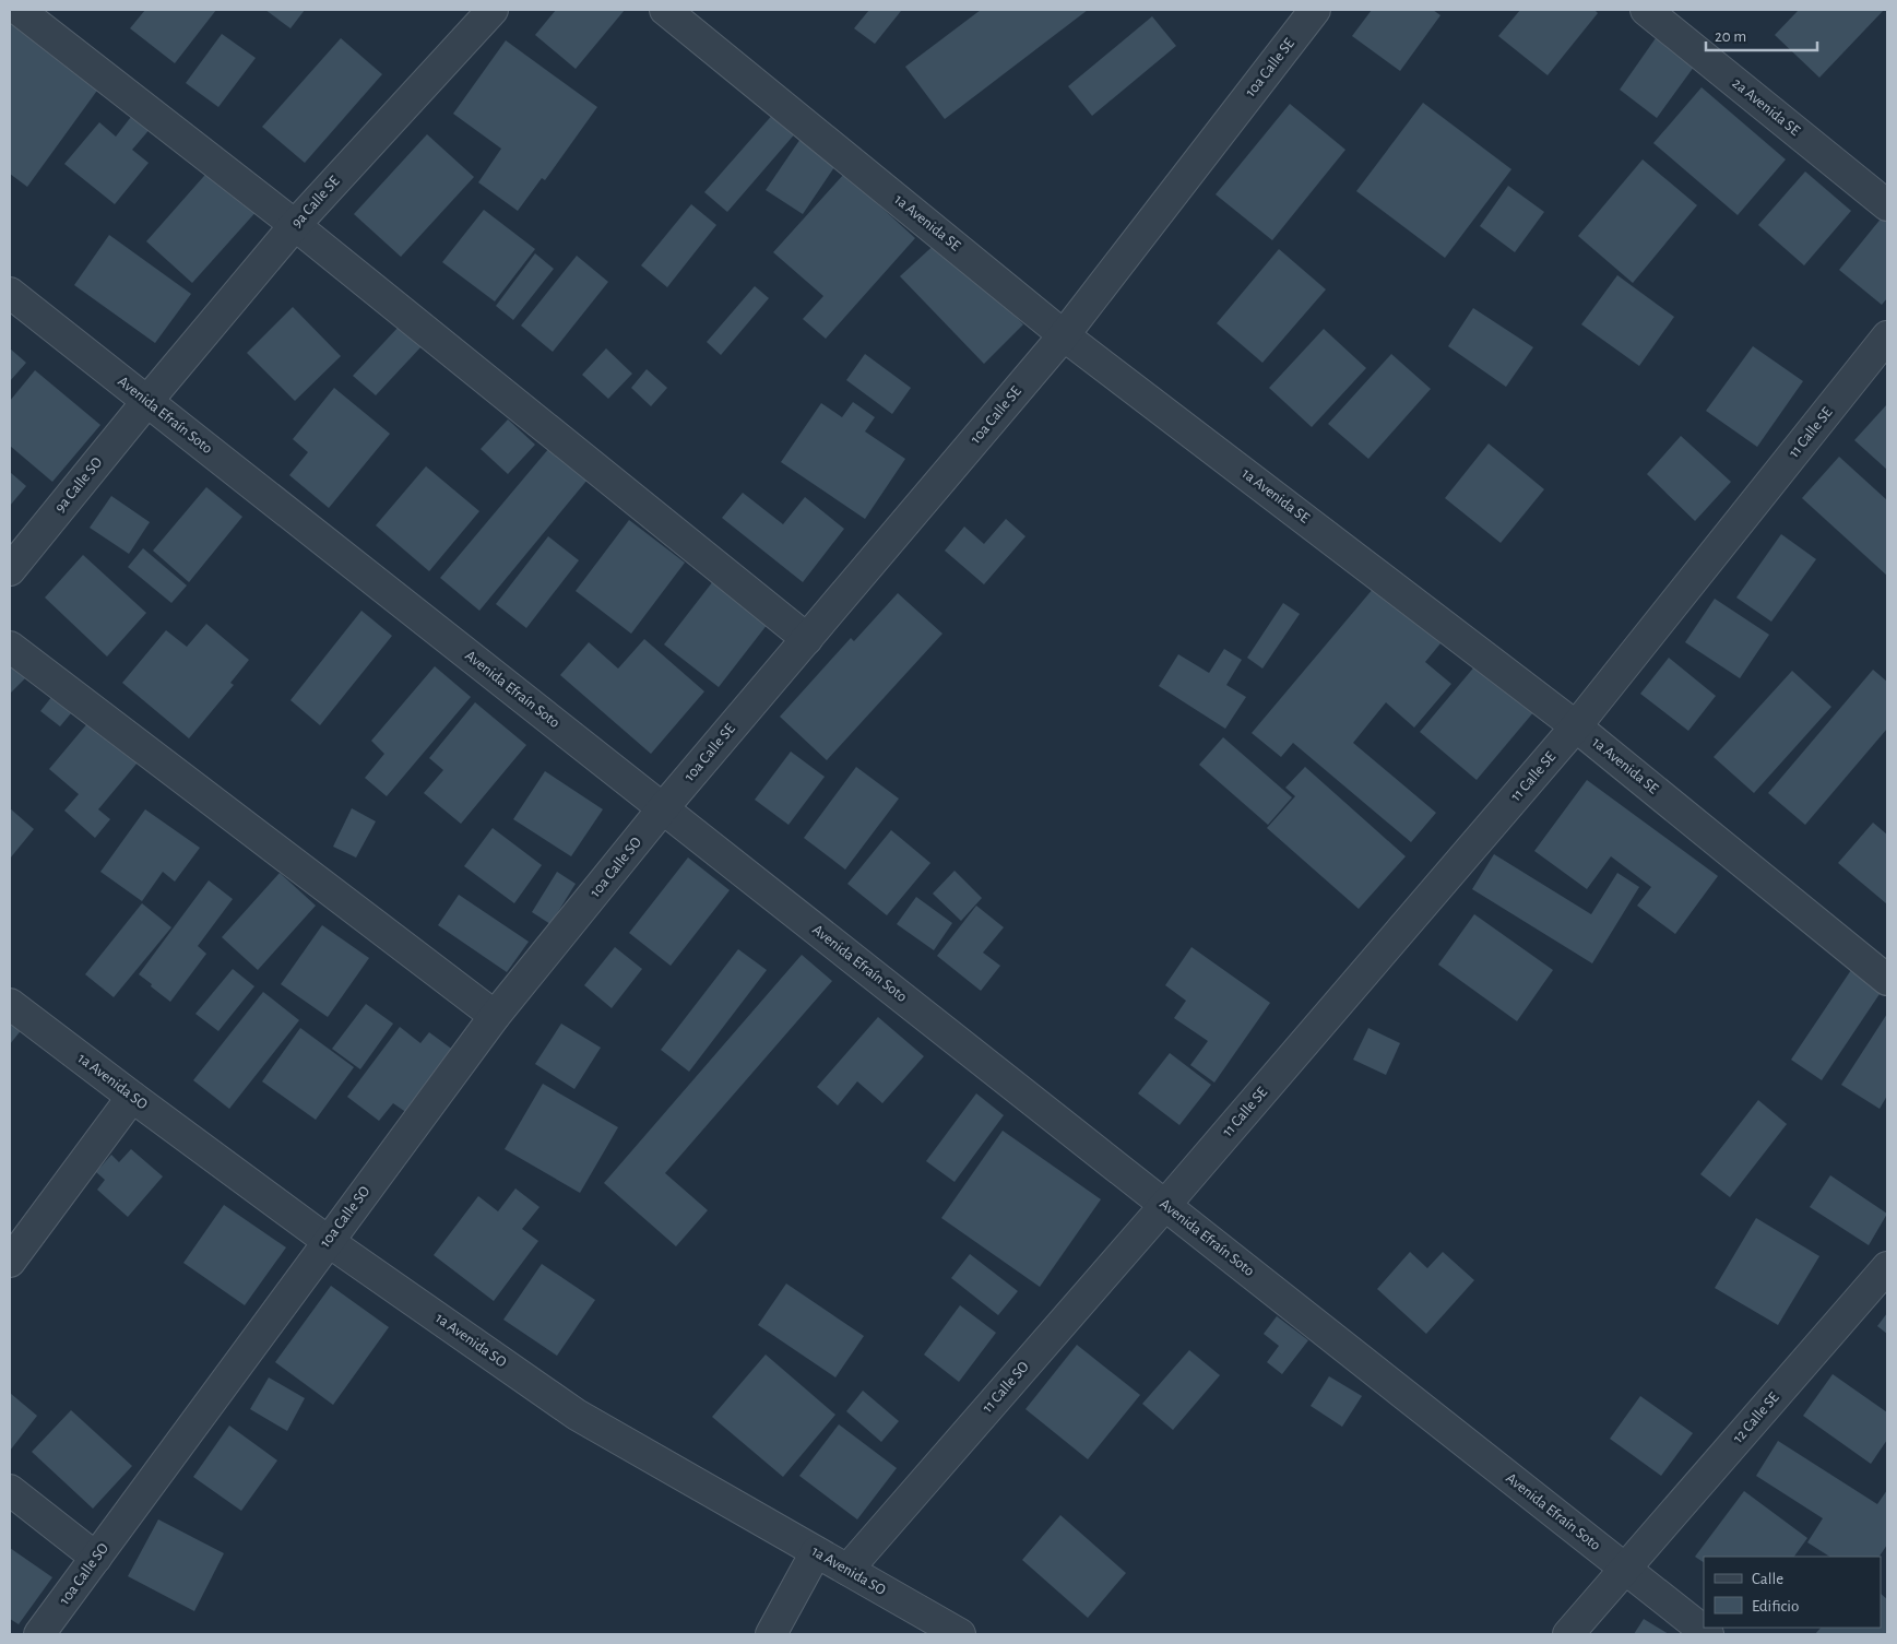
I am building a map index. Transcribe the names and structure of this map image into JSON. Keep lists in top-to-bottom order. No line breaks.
{"streets":{"street":["10a Calle SE","2a Avenida SE","9a Calle SE","1a Avenida SE","Avenida Efraín Soto","11 Calle SE","9a Calle SO","10a Calle SO","1a Avenida SO","11 Calle SO","12 Calle SE"]},"crossings":[["10a Calle SE","1a Avenida SE"],["10a Calle SE","Avenida Efraín Soto"],["10a Calle SE","10a Calle SO"],["9a Calle SE","Avenida Efraín Soto"],["9a Calle SE","9a Calle SO"],["1a Avenida SE","11 Calle SE"],["Avenida Efraín Soto","11 Calle SE"],["Avenida Efraín Soto","9a Calle SO"],["Avenida Efraín Soto","10a Calle SO"],["Avenida Efraín Soto","11 Calle SO"],["Avenida Efraín Soto","12 Calle SE"],["11 Calle SE","11 Calle SO"],["10a Calle SO","1a Avenida SO"],["1a Avenida SO","11 Calle SO"]],"legend":["Calle","Edificio"],"scale_bar":"20 m"}
